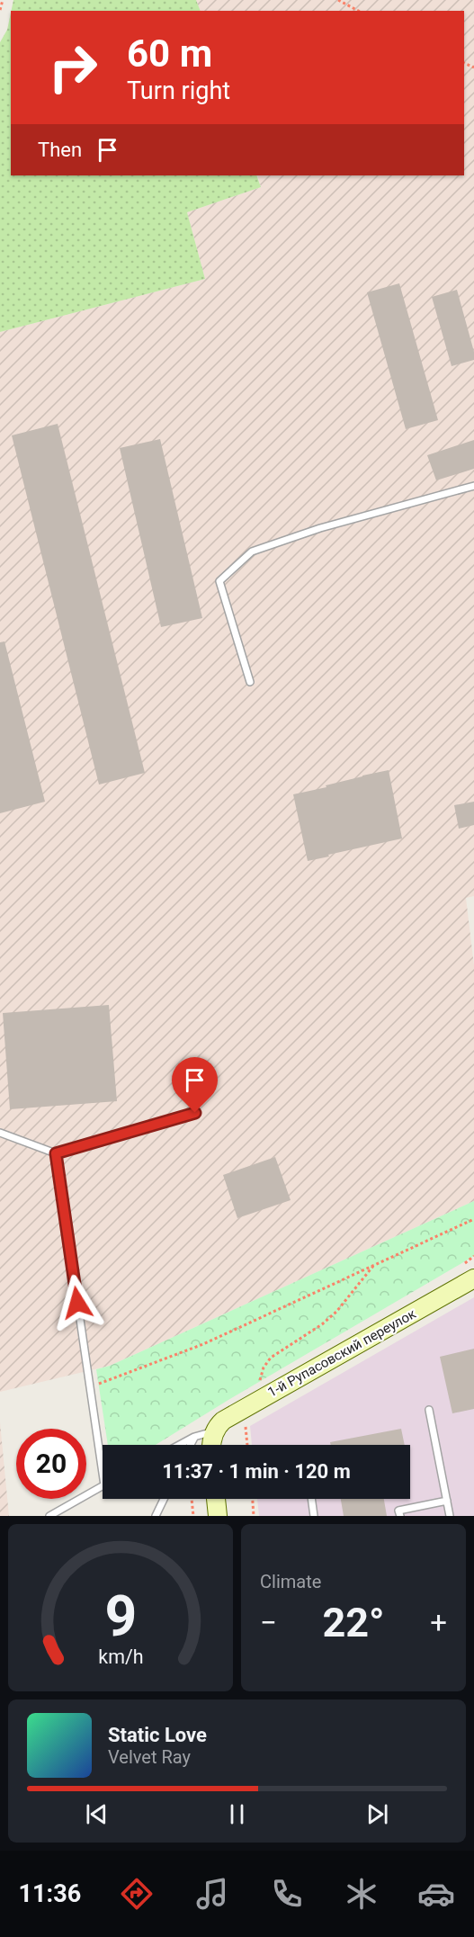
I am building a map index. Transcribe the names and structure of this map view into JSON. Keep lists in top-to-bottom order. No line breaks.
{"streets":{"street":["1-й Рупасовский переулок"]},"page":{"turn":["60 m","Turn right"],"then":"Then","limit":"20","trip":"11:37 · 1 min · 120 m","tile":"Climate","heat":["−","22°","+"],"song":["Static Love","Velvet Ray"],"tabs":"11:36","gauge":["9","km/h"]}}
